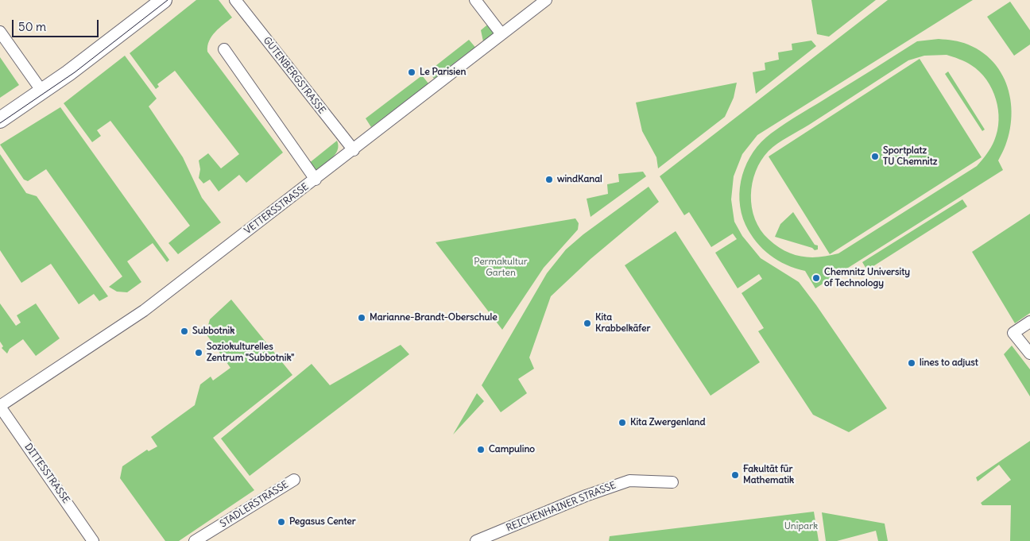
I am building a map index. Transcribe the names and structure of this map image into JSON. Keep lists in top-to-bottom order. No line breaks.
{"streets":{"street":["GUTENBERGSTRASSE","VETTERSSTRASSE","DITTESSTRASSE","STADLERSTRASSE","REICHENHAINER STRASSE"]},"crossings":[["GUTENBERGSTRASSE","VETTERSSTRASSE"],["VETTERSSTRASSE","DITTESSTRASSE"]],"parks":["Permakultur Garten","Unipark"],"places":["Le Parisien","Sportplatz TU Chemnitz","windKanal","Chemnitz University of Technology","Marianne-Brandt-Oberschule","Kita Krabbelkäfer","Subbotnik","Soziokulturelles Zentrum \"Subbotnik\"","lines to adjust","Kita Zwergenland","Campulino","Fakultät für Mathematik","Pegasus Center"],"scale_bar":"50 m"}
